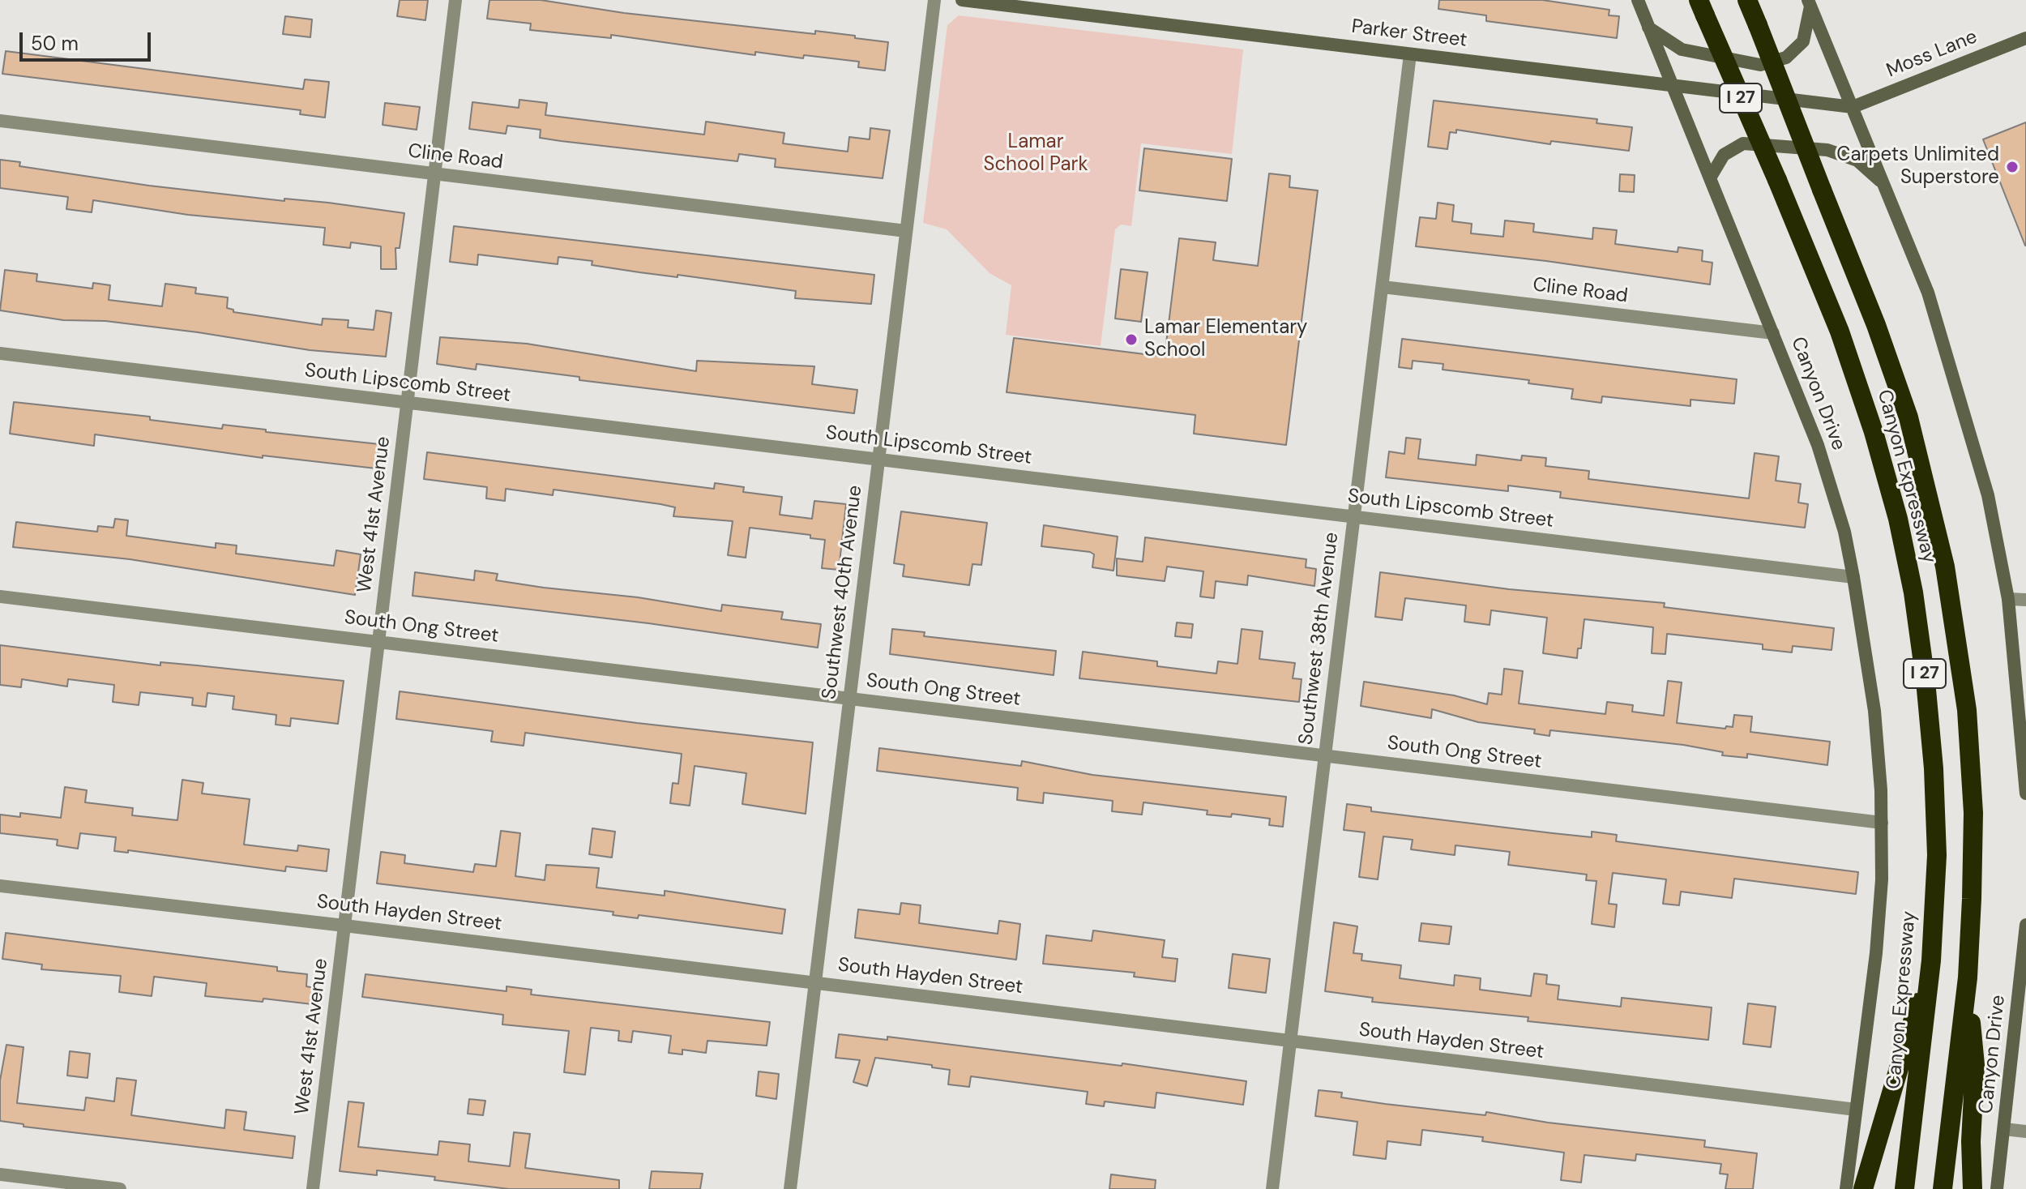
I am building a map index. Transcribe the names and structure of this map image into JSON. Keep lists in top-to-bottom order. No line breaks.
{"streets":{"highway":["I 27","Canyon Expressway"],"main road":["Parker Street","Moss Lane","Canyon Drive"],"street":["Cline Road","South Lipscomb Street","West 41st Avenue","Southwest 40th Avenue","South Ong Street","Southwest 38th Avenue","South Hayden Street"]},"crossings":[["Parker Street","Moss Lane"],["Parker Street","Canyon Drive"],["Parker Street","Southwest 38th Avenue"],["Cline Road","Canyon Drive"],["Cline Road","West 41st Avenue"],["Cline Road","Southwest 40th Avenue"],["Cline Road","Southwest 38th Avenue"],["South Lipscomb Street","Canyon Drive"],["South Lipscomb Street","West 41st Avenue"],["South Lipscomb Street","Southwest 40th Avenue"],["South Lipscomb Street","Southwest 38th Avenue"],["Canyon Drive","South Ong Street"],["Canyon Drive","South Hayden Street"],["West 41st Avenue","South Ong Street"],["West 41st Avenue","South Hayden Street"],["Southwest 40th Avenue","South Ong Street"],["Southwest 40th Avenue","South Hayden Street"],["South Ong Street","Southwest 38th Avenue"],["Southwest 38th Avenue","South Hayden Street"]],"parks":["Lamar School Park"],"places":["Carpets Unlimited Superstore","Lamar Elementary School"],"scale_bar":"50 m"}
